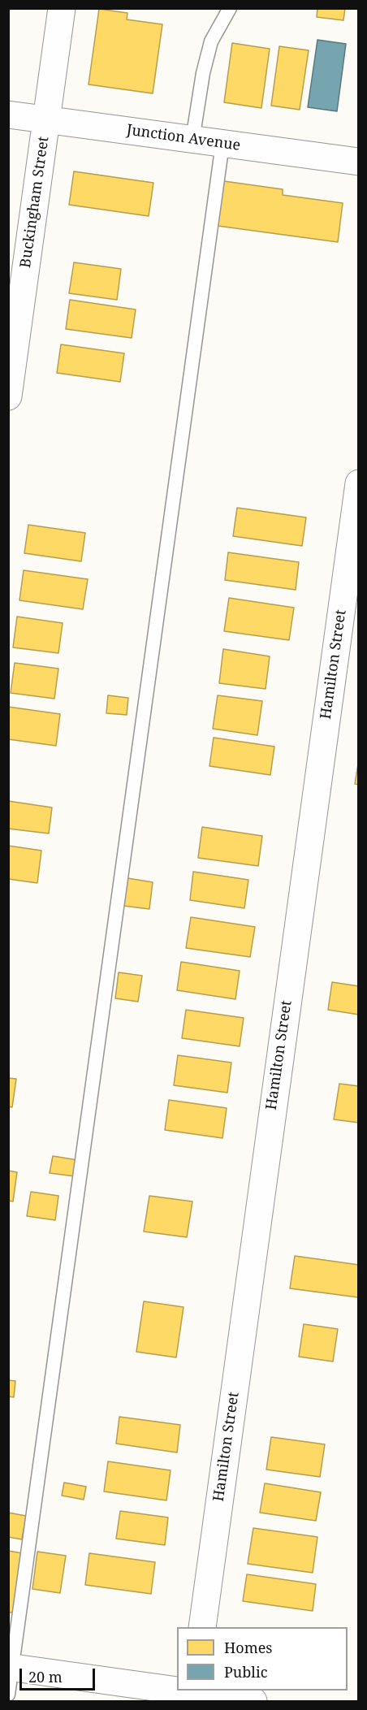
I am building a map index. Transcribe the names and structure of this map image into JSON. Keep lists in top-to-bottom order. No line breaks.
{"streets":{"street":["Junction Avenue","Buckingham Street","Hamilton Street"]},"crossings":[["Junction Avenue","Buckingham Street"]],"legend":["Homes","Public"],"scale_bar":"20 m"}
